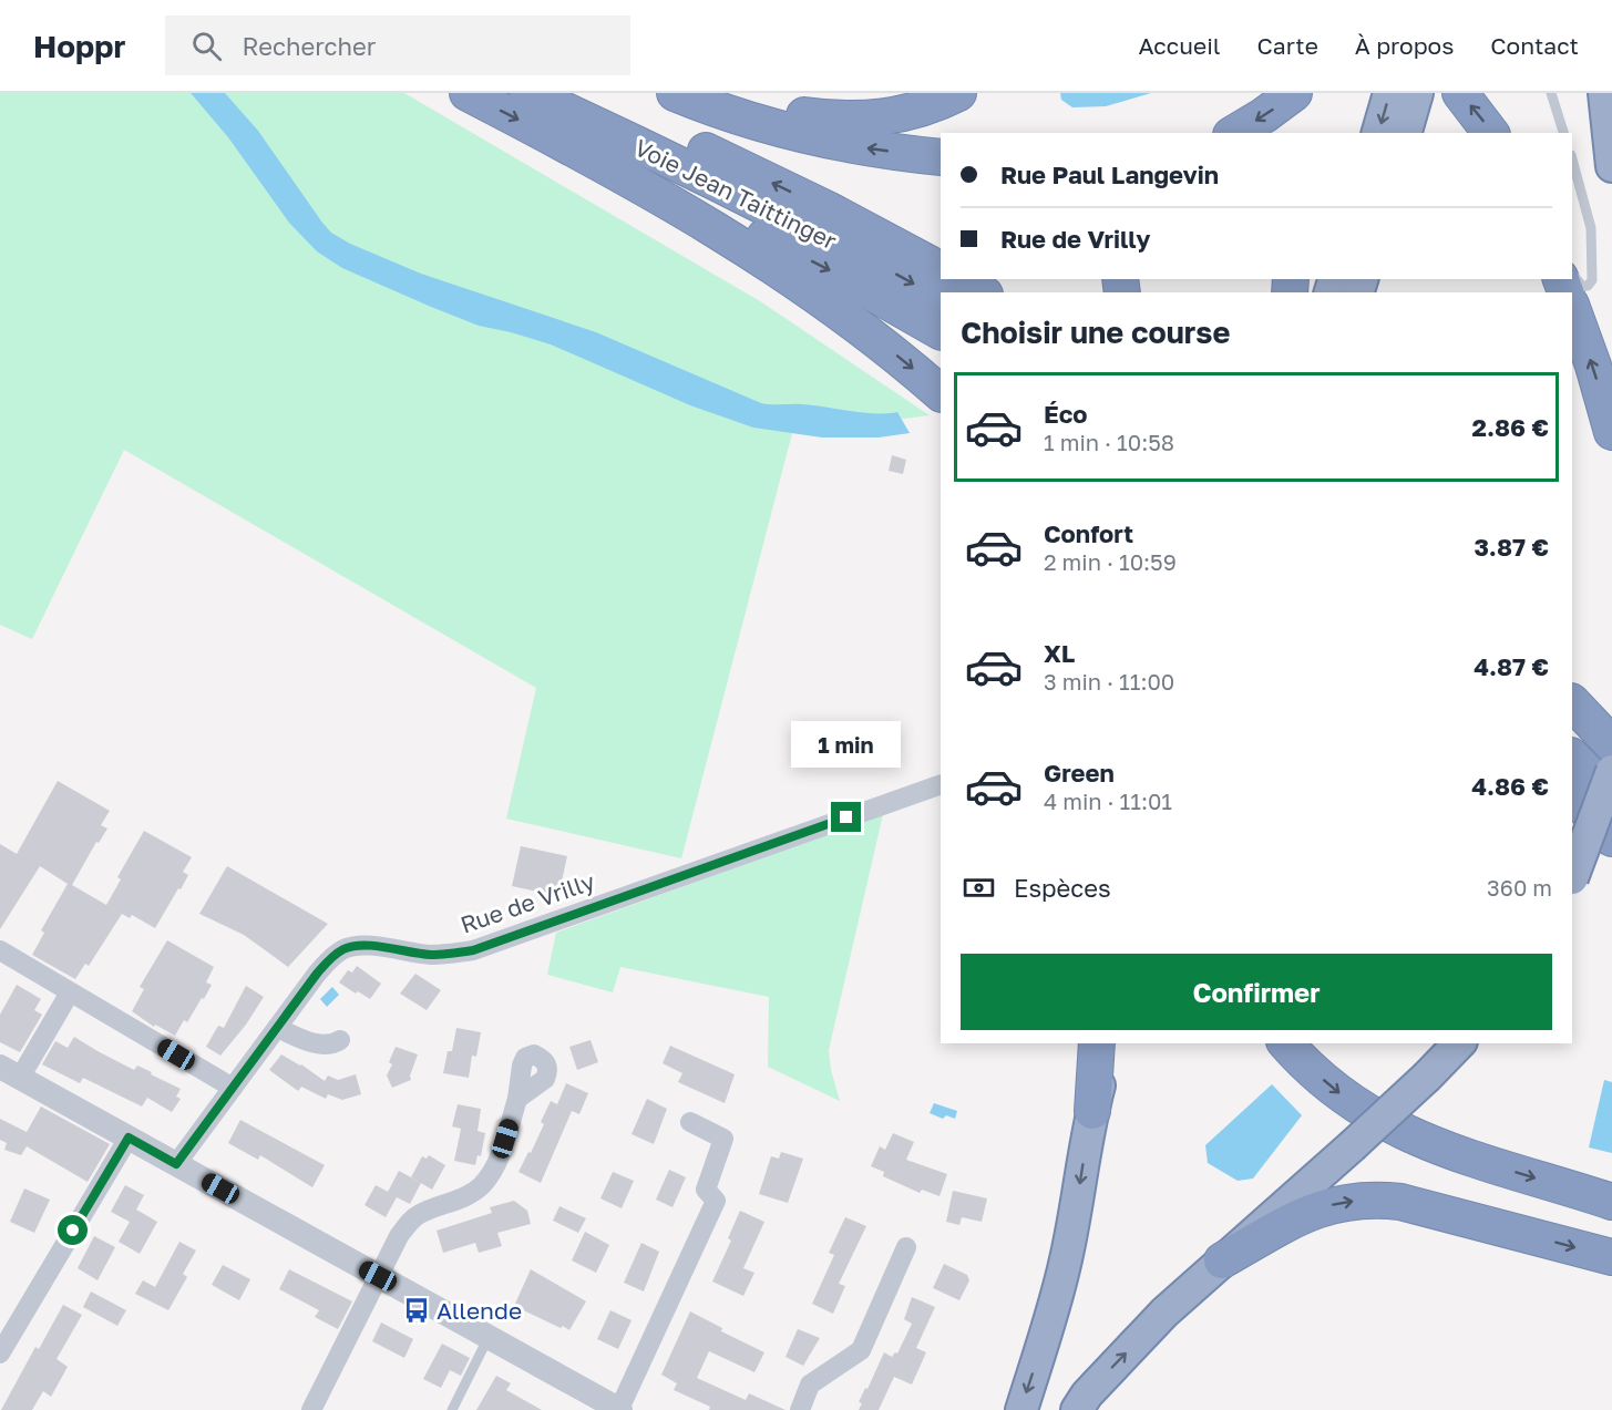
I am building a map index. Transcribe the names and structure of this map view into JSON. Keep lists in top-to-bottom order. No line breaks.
{"streets":{"highway":["Voie Jean Taittinger"],"street":["Rue de Vrilly"]},"places":{"bus stop":["Allende"]},"page":{"header":"Hoppr","search":"Rechercher","nav":["Accueil","Carte","À propos","Contact"],"banner":["Rue Paul Langevin","Rue de Vrilly"],"heading":"Choisir une course","list":[{"name":"Éco","note":"1 min · 10:58","value":"2.86 €"},{"name":"Confort","note":"2 min · 10:59","value":"3.87 €"},{"name":"XL","note":"3 min · 11:00","value":"4.87 €"},{"name":"Green","note":"4 min · 11:01","value":"4.86 €"}],"bubble":"1 min","pay":["Espèces","360 m"],"buttons":"Confirmer"}}
